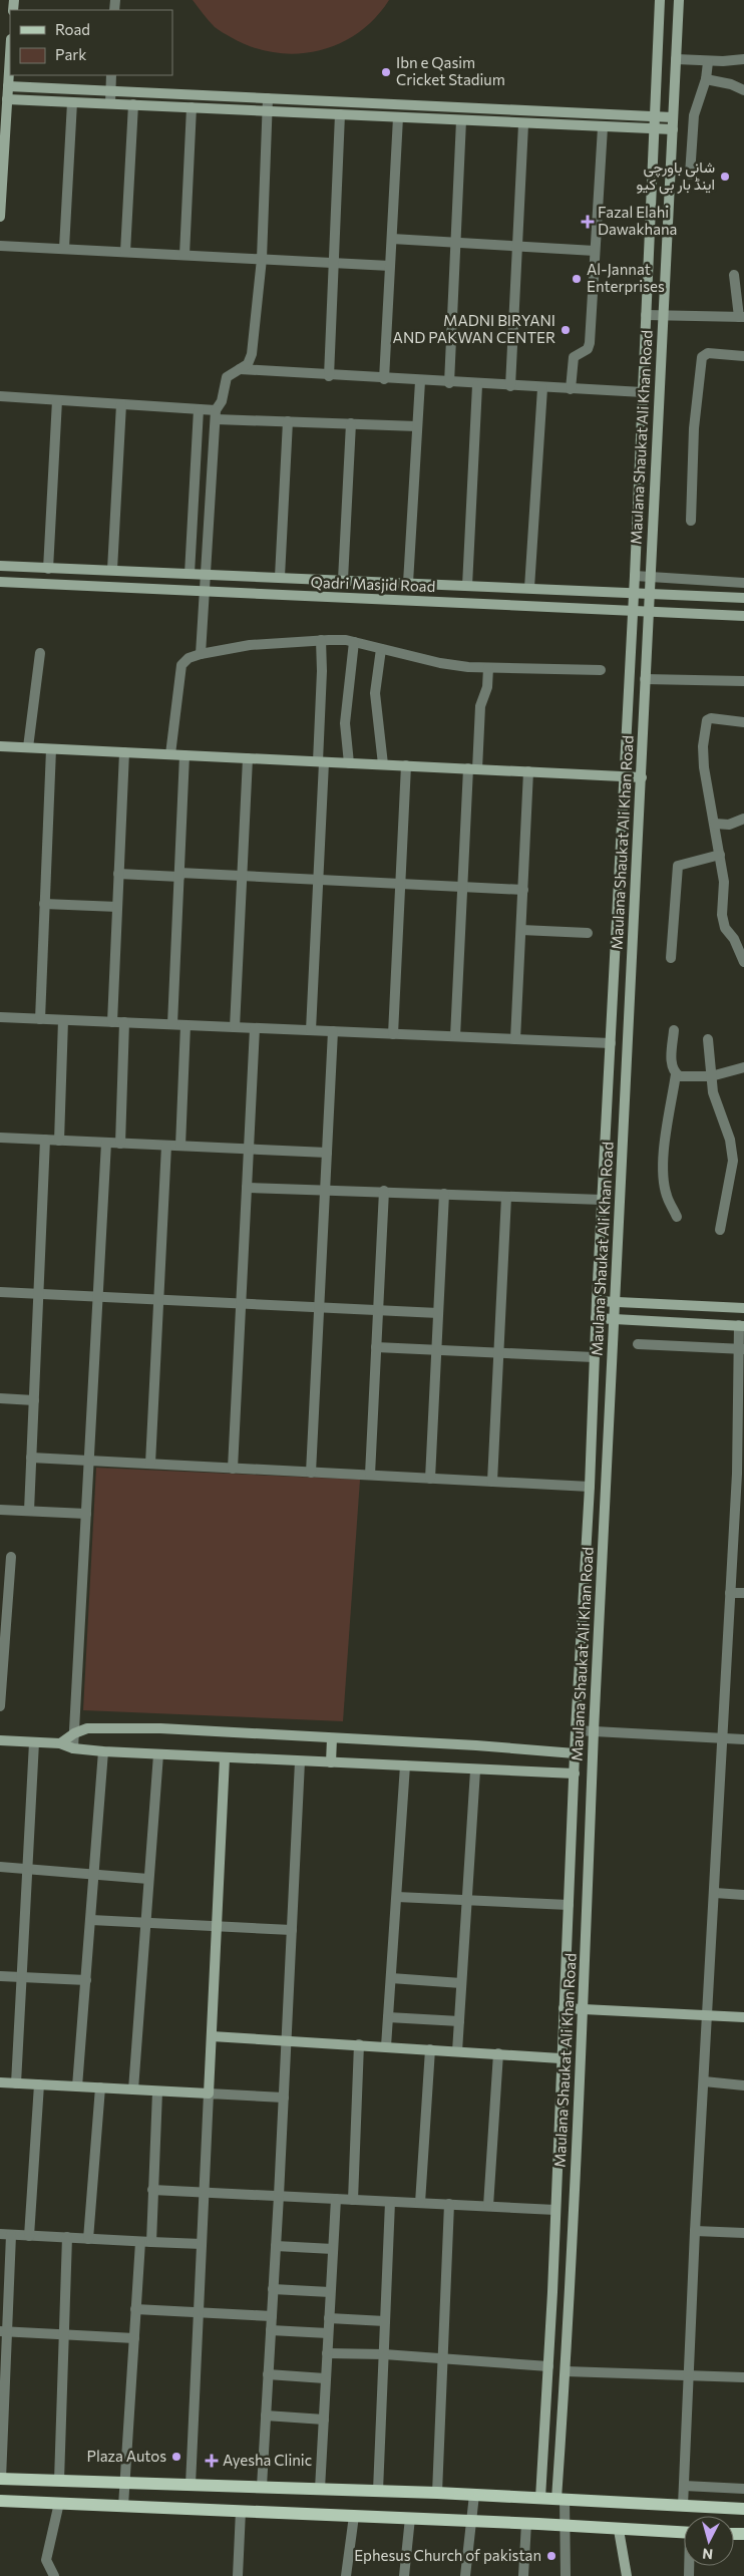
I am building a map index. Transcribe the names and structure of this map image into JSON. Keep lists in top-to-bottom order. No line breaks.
{"streets":{"street":["Maulana Shaukat Ali Khan Road","Qadri Masjid Road"]},"crossings":[["Maulana Shaukat Ali Khan Road","Qadri Masjid Road"]],"places":{"other":["Ibn e Qasim Cricket Stadium","شانی باورچی اینڈ بار بی کیو","Al-Jannat Enterprises","MADNI BIRYANI AND PAKWAN CENTER","Plaza Autos","Ephesus Church of pakistan"],"health":["Fazal Elahi Dawakhana","Ayesha Clinic"]},"legend":["Road","Park"],"north":"bottom"}
